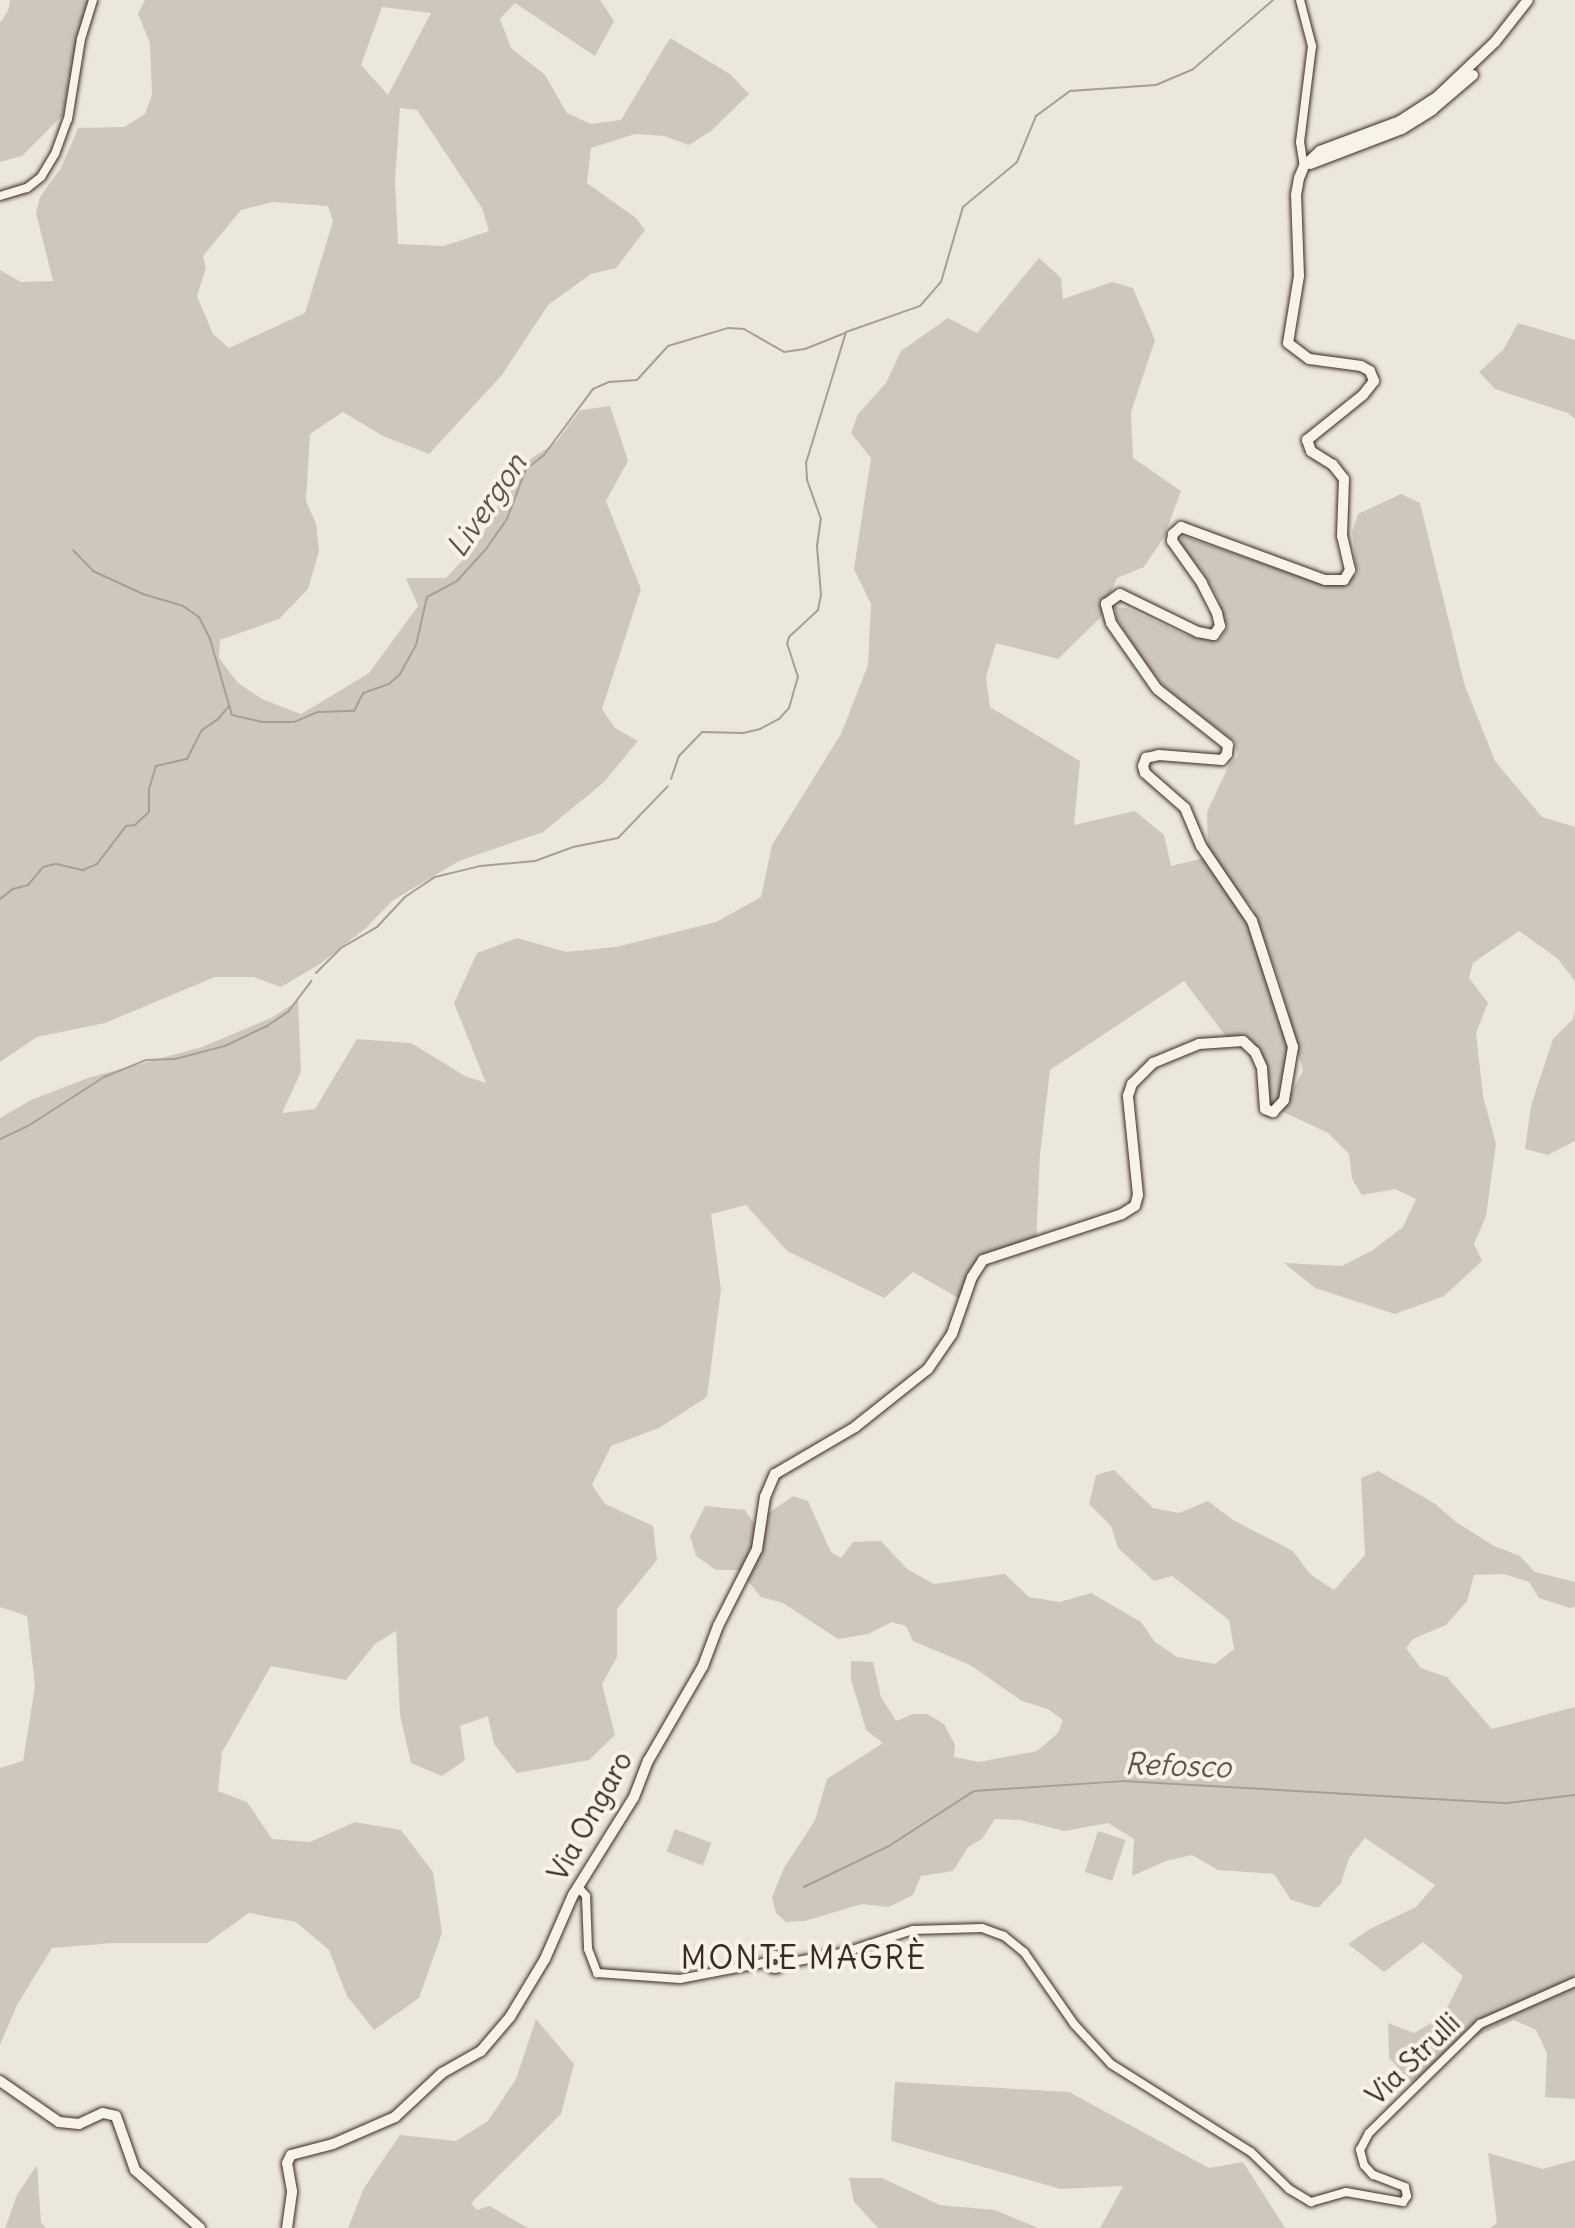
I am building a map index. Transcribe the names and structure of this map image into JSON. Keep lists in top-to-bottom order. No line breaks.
{"streets":{"main road":["Via Ongaro"],"street":["Via Strulli"]},"crossings":[["Via Ongaro","Via Strulli"]],"districts":["MONTE MAGRÈ"],"water":["Livergon","Refosco"]}
